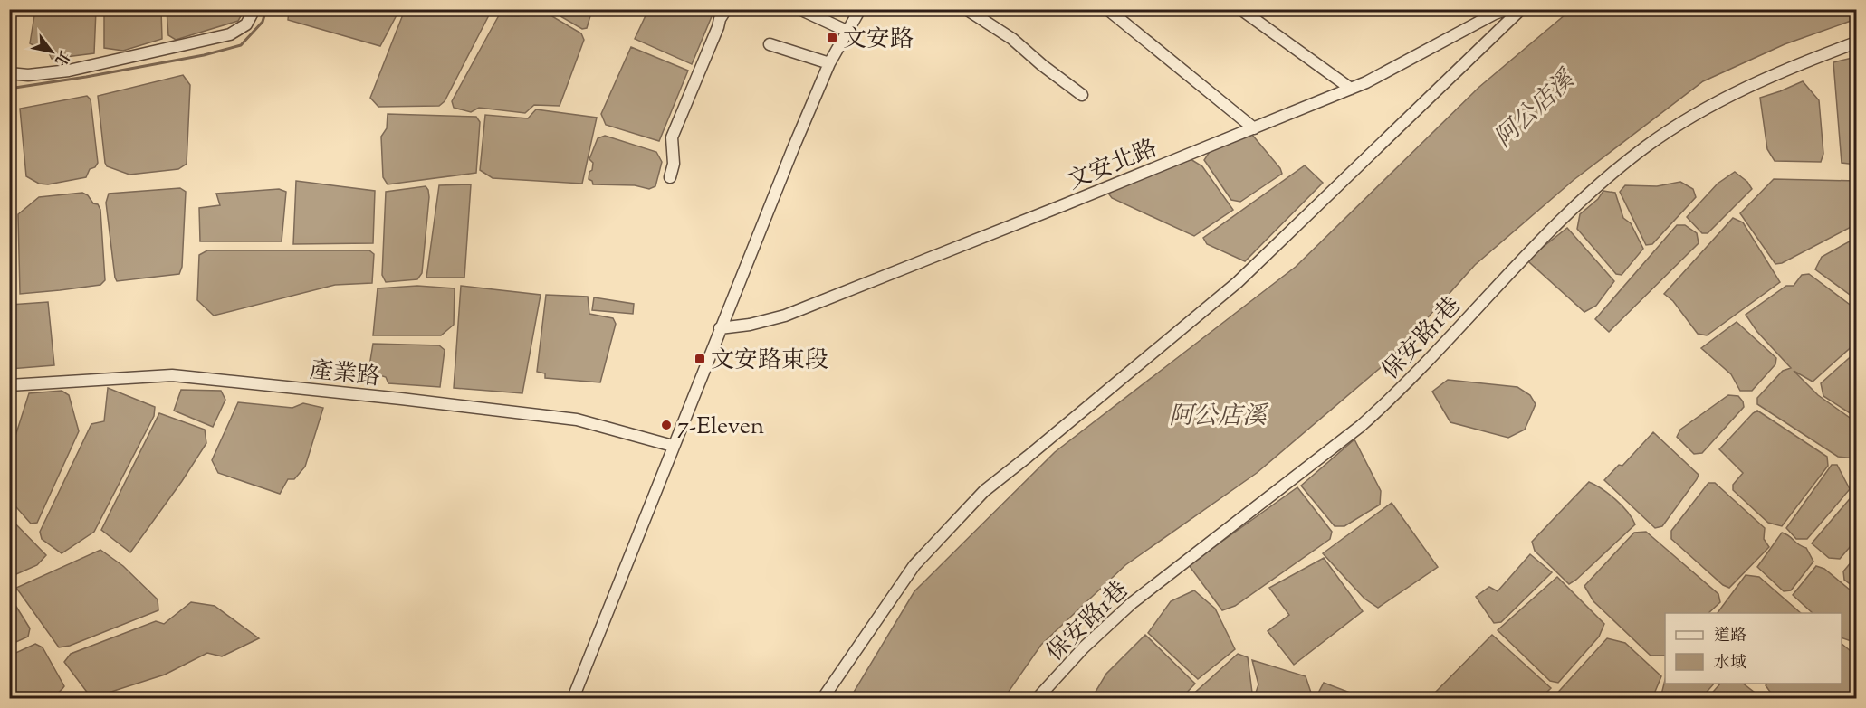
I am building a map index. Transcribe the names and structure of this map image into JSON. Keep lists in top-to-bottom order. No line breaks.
{"streets":{"street":["文安北路","保安路1巷","產業路"]},"water":["阿公店溪"],"places":{"transit":["文安路","文安路東段"],"other":["7-Eleven"]},"legend":["道路","水域"],"north":"bottom right"}
